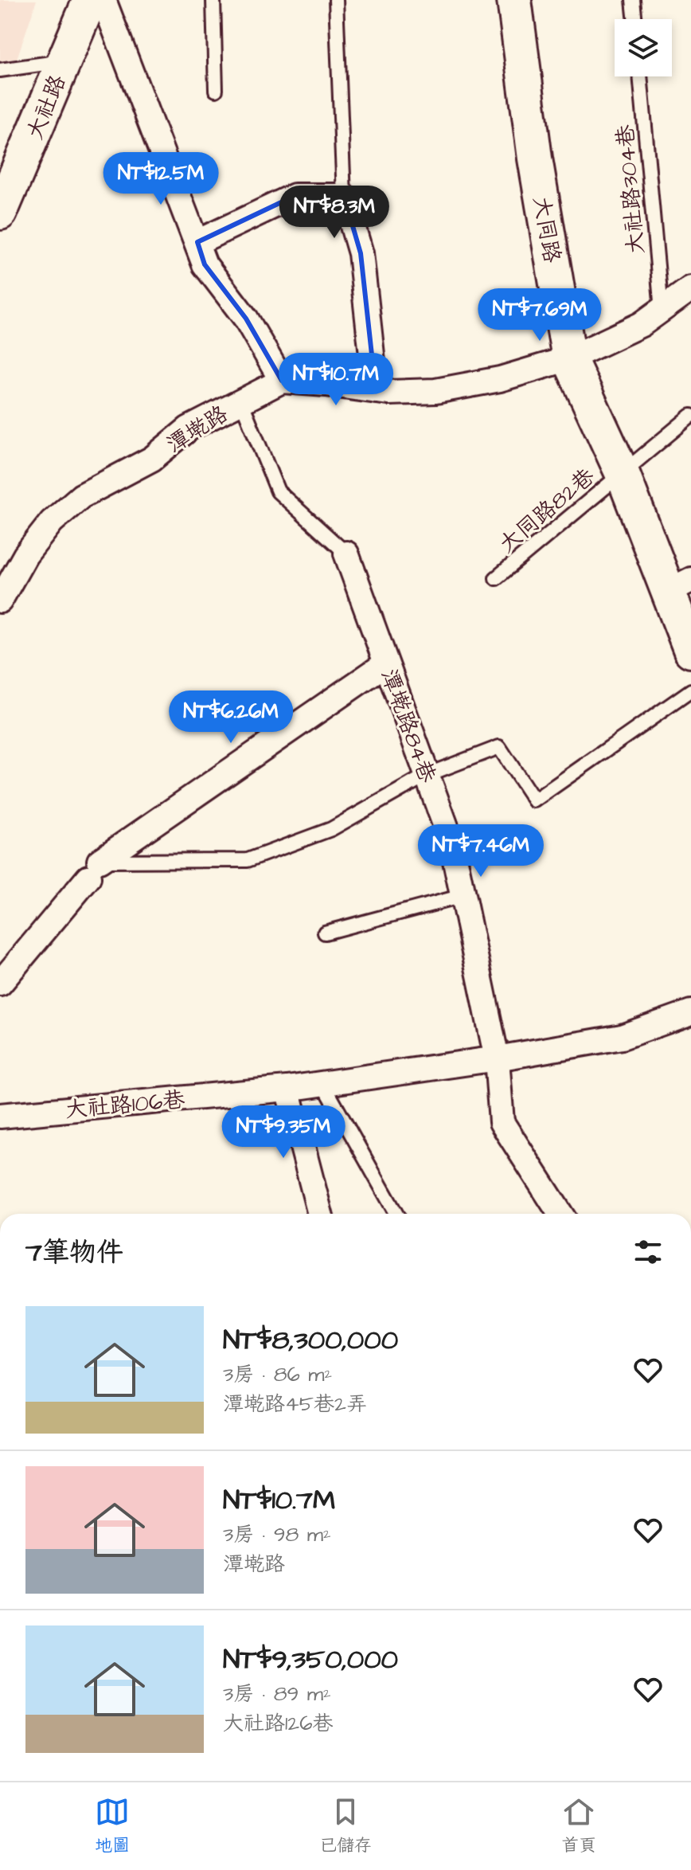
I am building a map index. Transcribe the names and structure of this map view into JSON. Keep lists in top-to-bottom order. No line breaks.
{"streets":{"street":["大社路","大同路","潭墘路","潭墘路84巷","大社路106巷"],"lane":["大社路304巷","大同路82巷"]},"crossings":[["大同路","大同路82巷"],["潭墘路","潭墘路84巷"],["潭墘路84巷","大社路106巷"]],"page":{"price":["NT$12.5M","NT$8.3M","NT$7.69M","NT$10.7M","NT$6.26M","NT$7.46M","NT$9.35M"],"heading":"7筆物件","list":[{"name":"NT$8,300,000","note":"3房 · 86 m² · 潭墘路45巷2弄"},{"name":"NT$10.7M","note":"3房 · 98 m² · 潭墘路"},{"name":"NT$9,350,000","note":"3房 · 89 m² · 大社路126巷"}],"tabs":["地圖","已儲存","首頁"]}}
